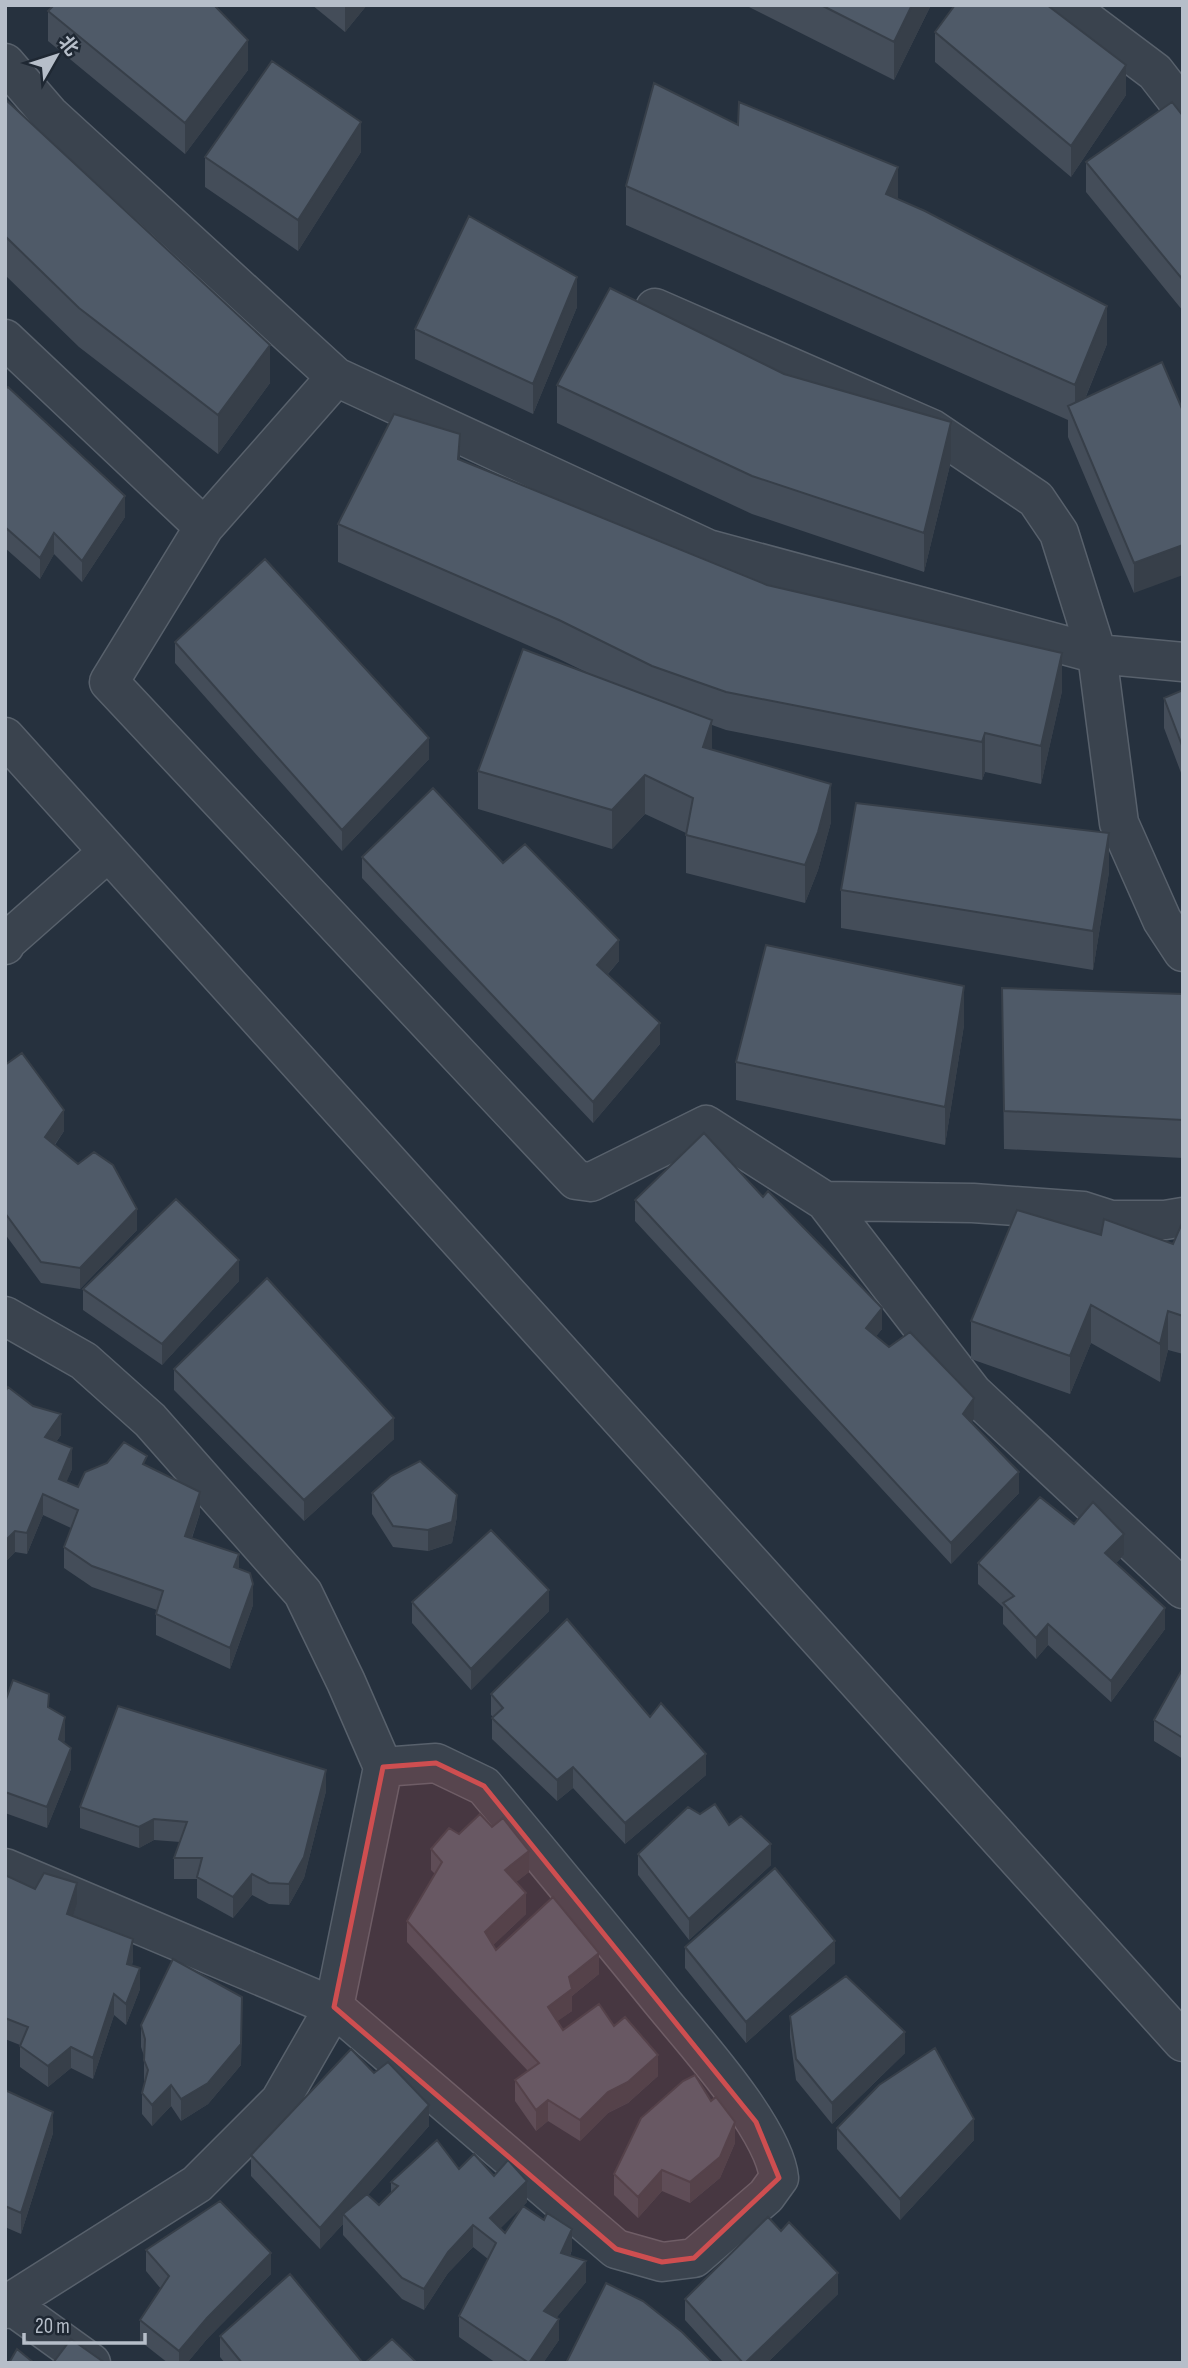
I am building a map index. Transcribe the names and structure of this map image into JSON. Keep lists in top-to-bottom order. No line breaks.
{"scale_bar":"20 m","north":"top right"}
